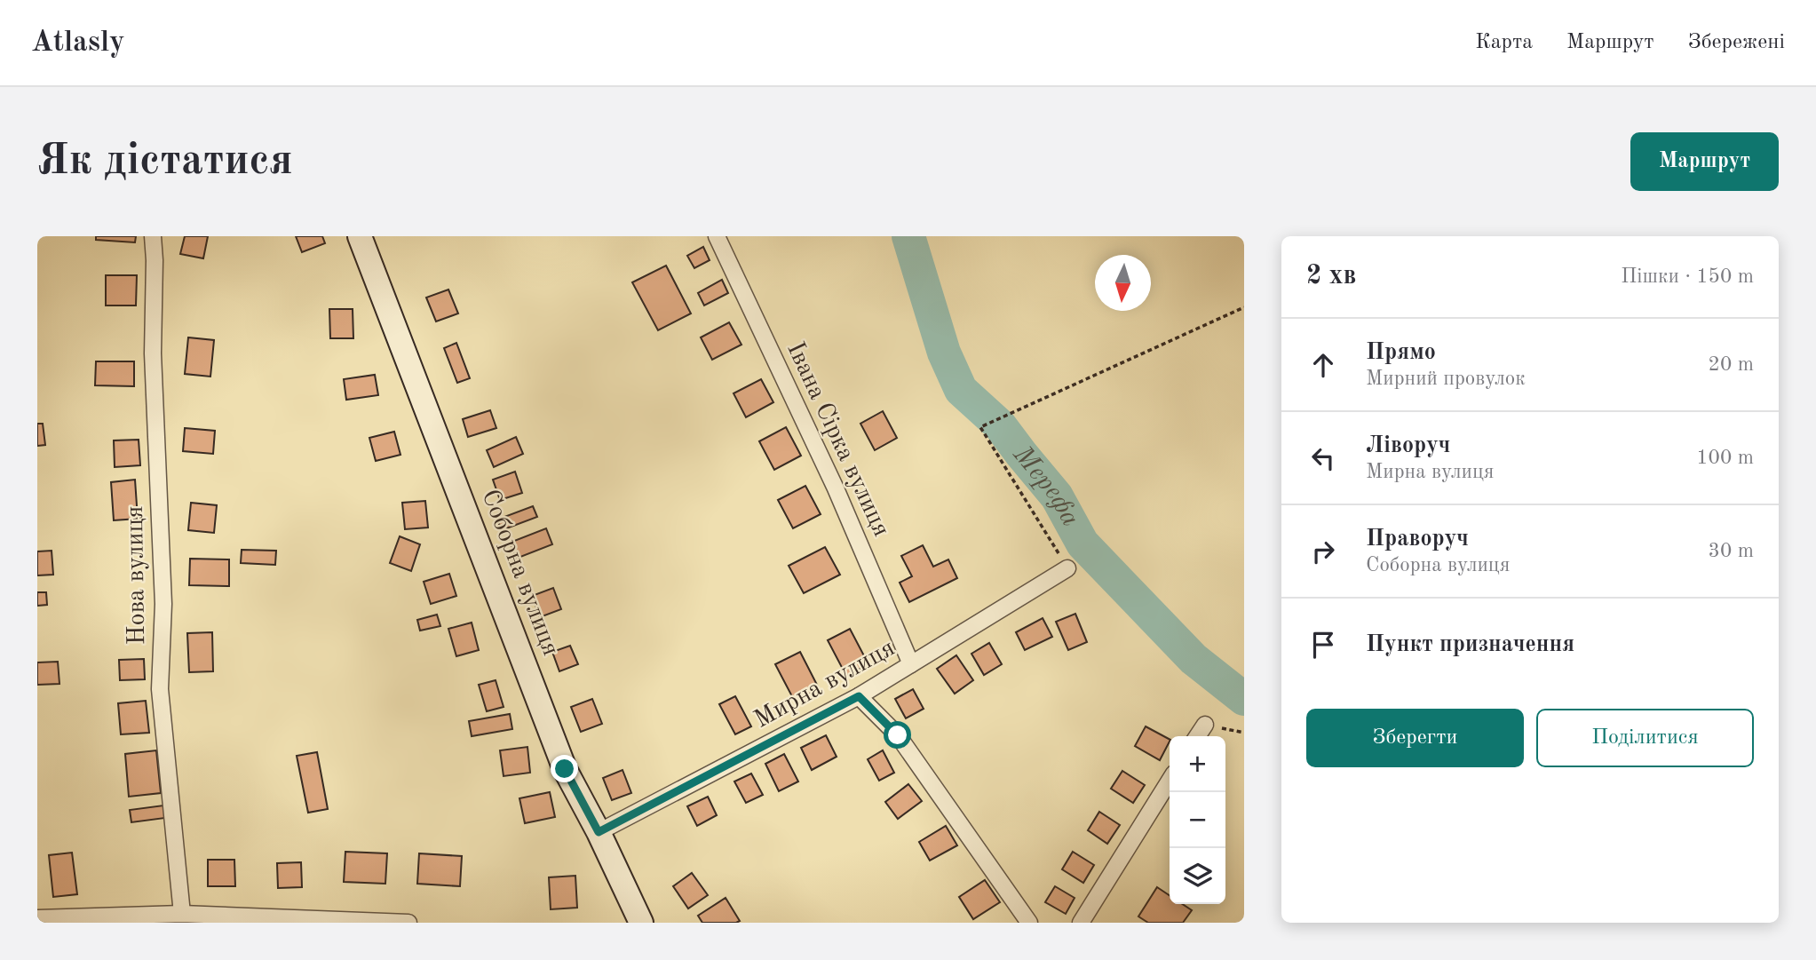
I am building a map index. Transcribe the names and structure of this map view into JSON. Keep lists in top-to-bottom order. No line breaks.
{"streets":{"street":["Івана Сірка вулиця","Соборна вулиця","Нова вулиця","Мирна вулиця"]},"crossings":[["Івана Сірка вулиця","Мирна вулиця"],["Соборна вулиця","Мирна вулиця"]],"water":["Мерефа"],"north":"bottom","page":{"header":"Atlasly","nav":["Карта","Маршрут","Збережені"],"buttons":["Маршрут",["Зберегти","Поділитися"]],"title":"Як дістатися","heading":["2 хв","Пішки · 150 m"],"list":[["Прямо","Мирний провулок","20 m"],["Ліворуч","Мирна вулиця","100 m"],["Праворуч","Соборна вулиця","30 m"],"Пункт призначення"],"map_buttons":["+","−"]}}
